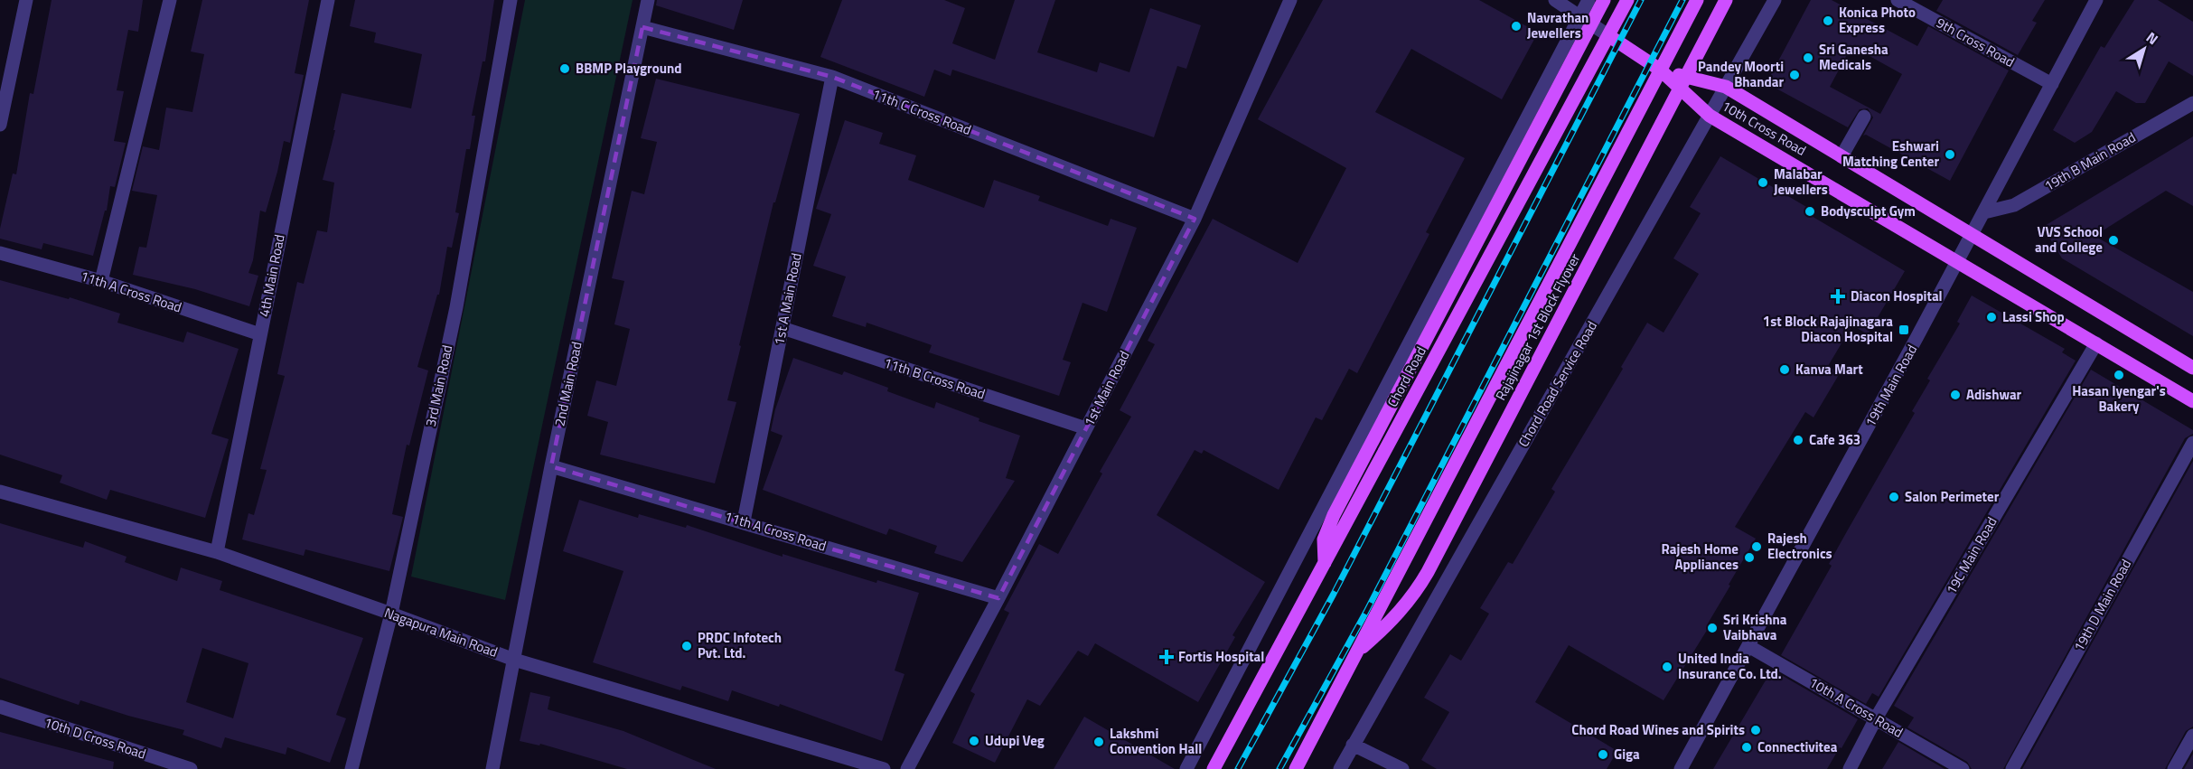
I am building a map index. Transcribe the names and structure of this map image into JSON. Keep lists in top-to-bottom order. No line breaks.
{"streets":{"main road":["10th Cross Road","Rajajinagar 1st Block Flyover","Chord Road"],"street":["9th Cross Road","11th C Cross Road","19th B Main Road","4th Main Road","11th A Cross Road","1st A Main Road","11th B Cross Road","2nd Main Road","Chord Road Service Road","3rd Main Road","19th Main Road","1st Main Road","19C Main Road","19th D Main Road","Nagapura Main Road","10th A Cross Road","10th D Cross Road"]},"crossings":[["9th Cross Road","19th Main Road"],["11th C Cross Road","1st A Main Road"],["11th C Cross Road","2nd Main Road"],["11th C Cross Road","1st Main Road"],["10th Cross Road","Chord Road Service Road"],["10th Cross Road","19th Main Road"],["10th Cross Road","19C Main Road"],["19th B Main Road","19th Main Road"],["4th Main Road","11th A Cross Road"],["4th Main Road","Nagapura Main Road"],["11th A Cross Road","1st A Main Road"],["11th A Cross Road","2nd Main Road"],["11th A Cross Road","1st Main Road"],["1st A Main Road","11th B Cross Road"],["11th B Cross Road","1st Main Road"],["2nd Main Road","Nagapura Main Road"],["3rd Main Road","Nagapura Main Road"],["19th Main Road","10th A Cross Road"],["19C Main Road","10th A Cross Road"]],"places":{"other":["Konica Photo Express","Navrathan Jewellers","Sri Ganesha Medicals","BBMP Playground","Pandey Moorti Bhandar","Eshwari Matching Center","Malabar Jewellers","Bodysculpt Gym","VVS School and College","Lassi Shop","Kanva Mart","Hasan Iyengar's Bakery","Adishwar","Cafe 363","Salon Perimeter","Rajesh Electronics","Rajesh Home Appliances","Sri Krishna Vaibhava","PRDC Infotech Pvt. Ltd.","United India Insurance Co. Ltd.","Chord Road Wines and Spirits","Udupi Veg","Lakshmi Convention Hall","Connectivitea","Giga"],"health":["Diacon Hospital","Fortis Hospital"],"transit":["1st Block Rajajinagara Diacon Hospital"]},"north":"top right"}
